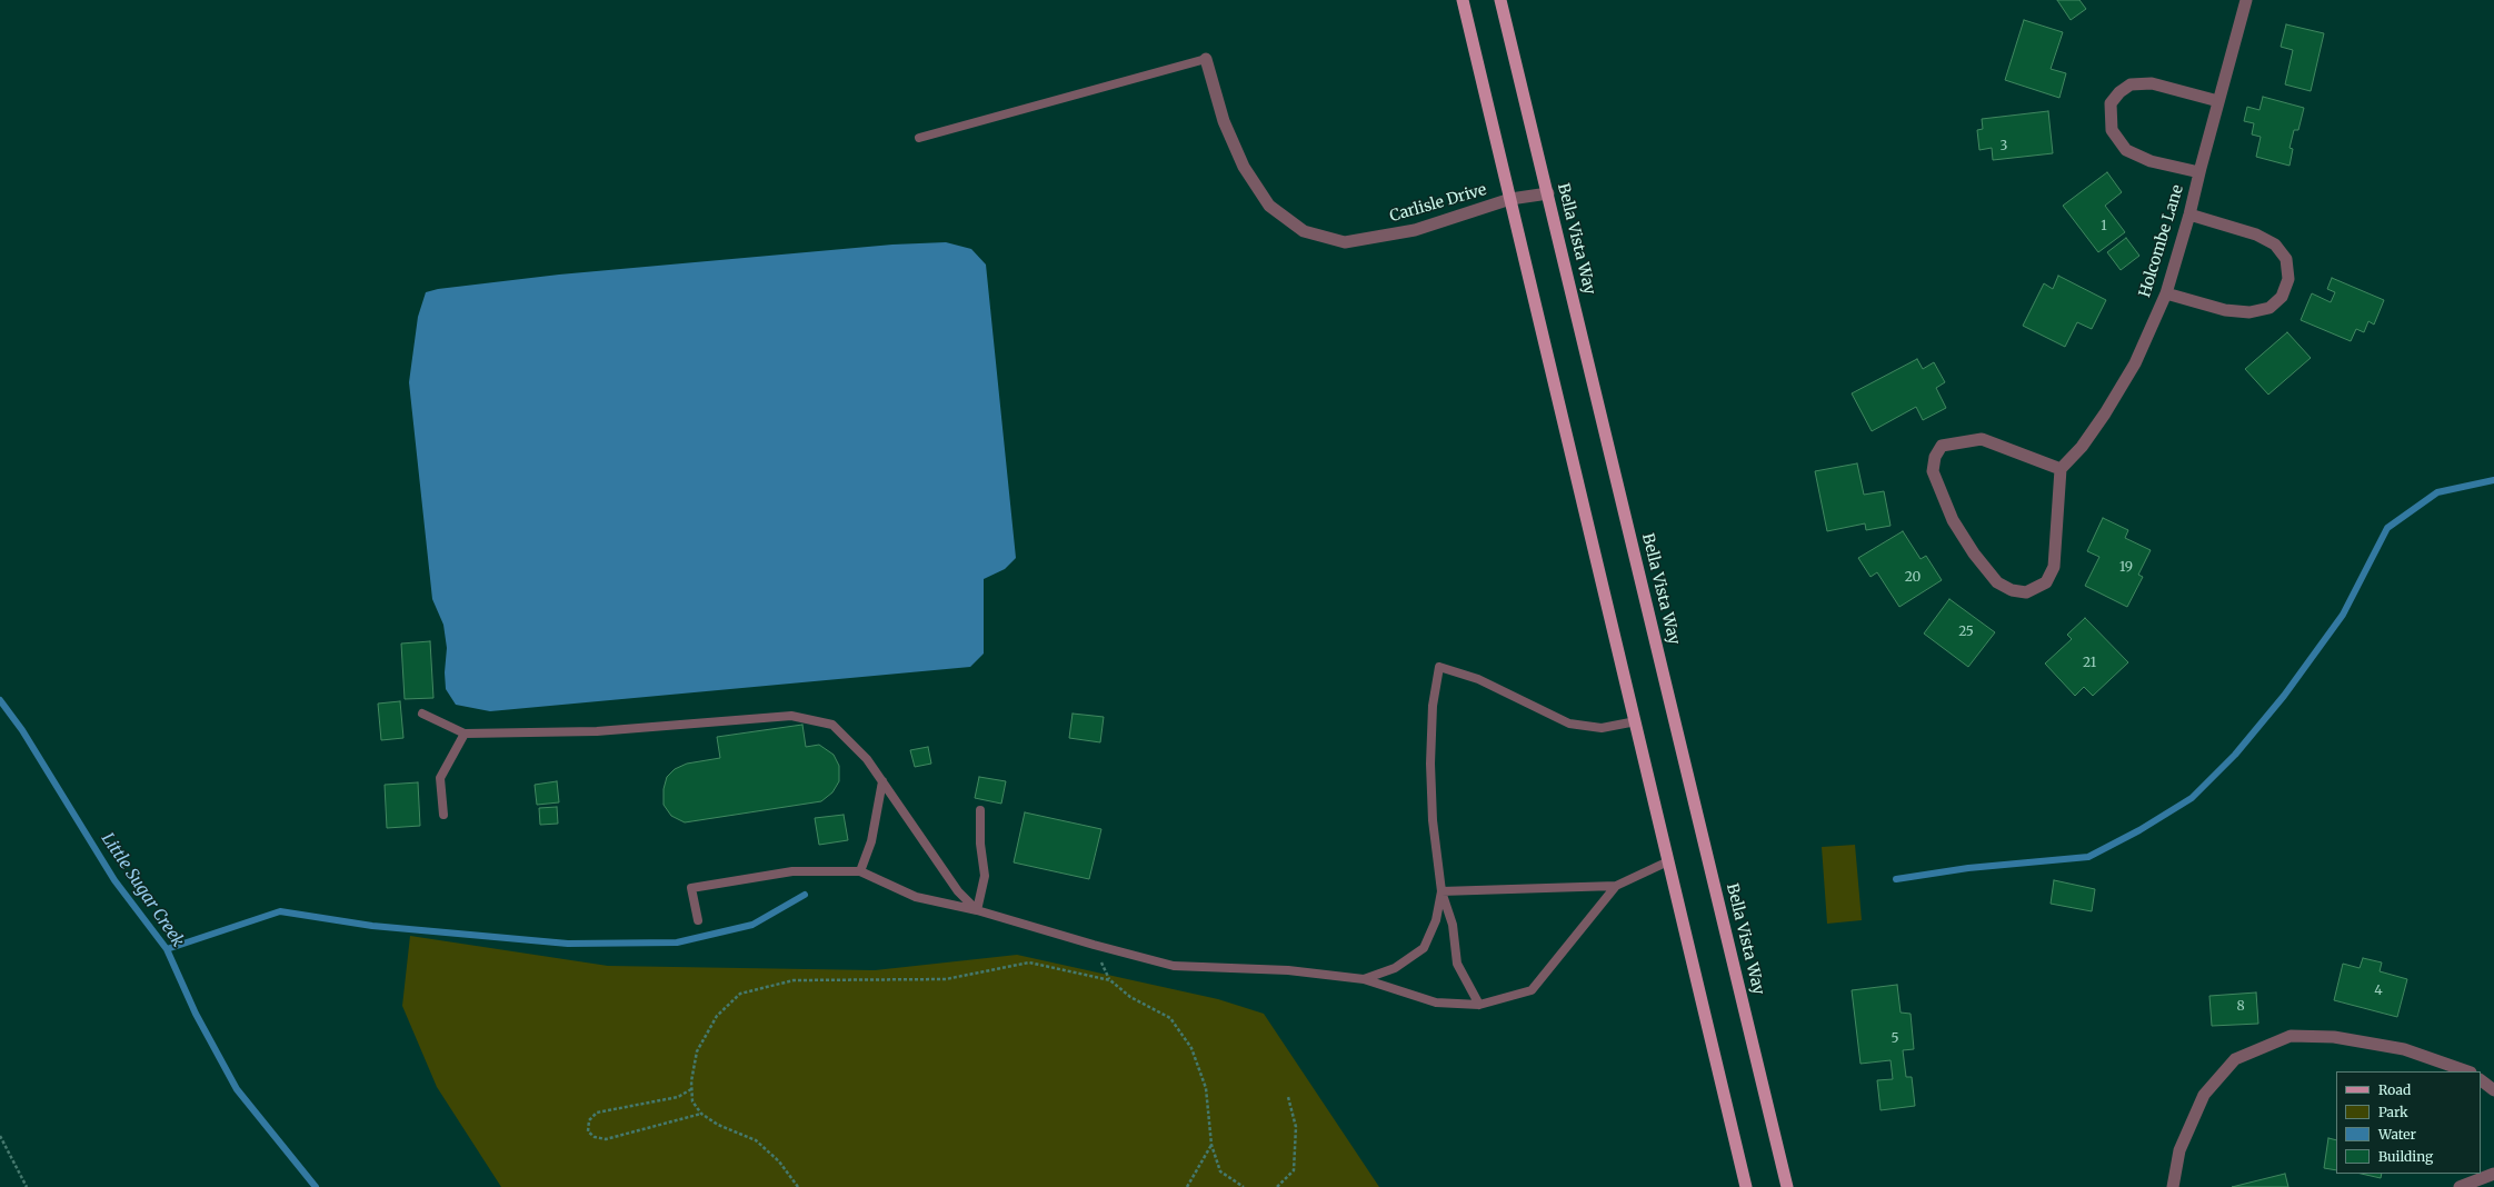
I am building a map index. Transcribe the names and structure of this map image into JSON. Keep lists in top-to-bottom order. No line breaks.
{"streets":{"main road":["Bella Vista Way"],"street":["Carlisle Drive","Holcombe Lane"]},"crossings":[["Carlisle Drive","Bella Vista Way"]],"water":["Little Sugar Creek"],"house_numbers":["3","1","19","20","25","21","4","8","5"],"legend":["Road","Park","Water","Building"]}
